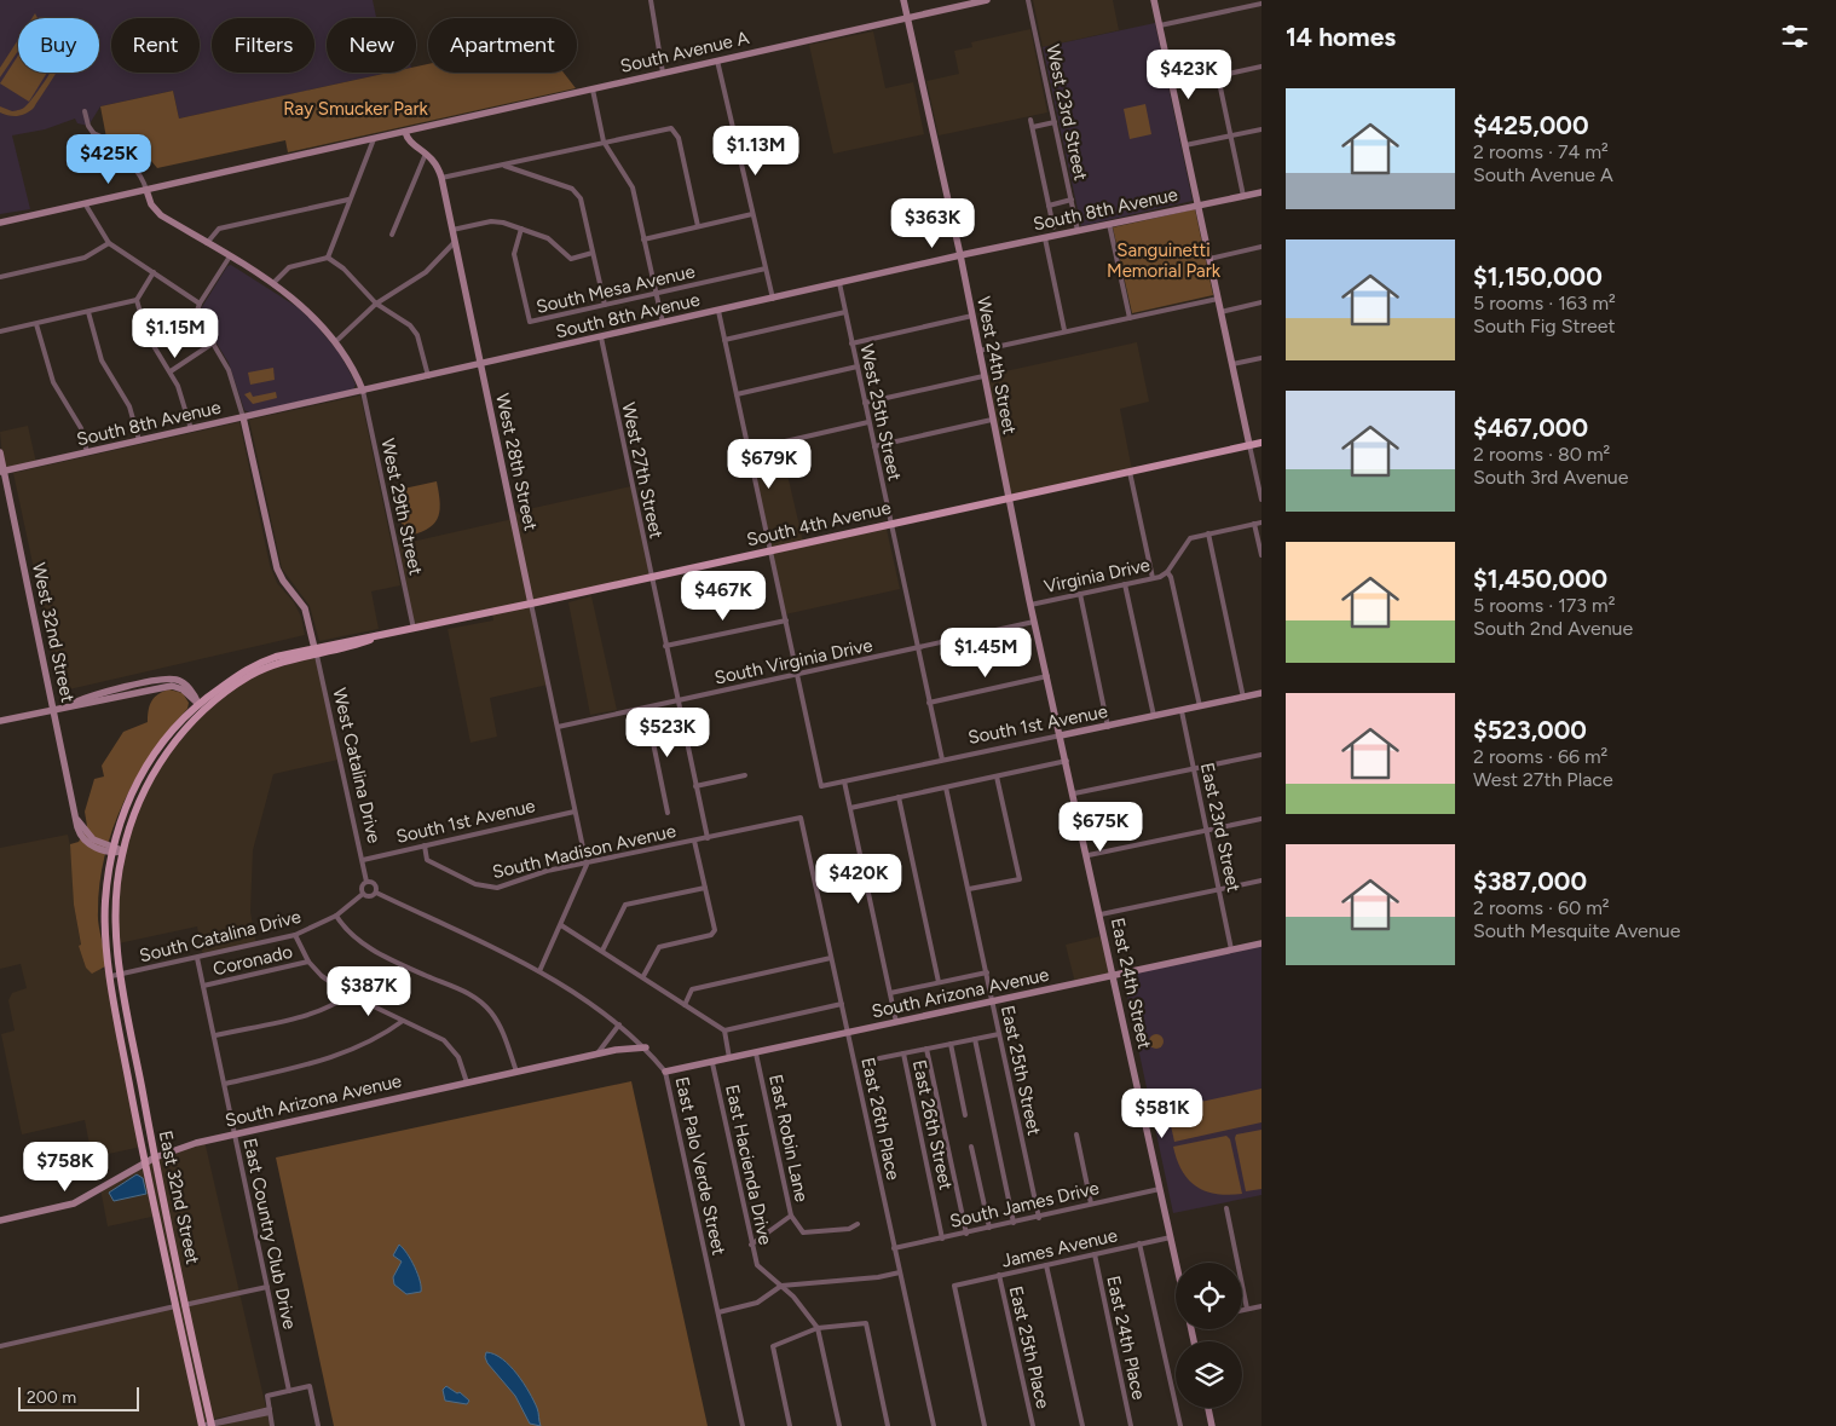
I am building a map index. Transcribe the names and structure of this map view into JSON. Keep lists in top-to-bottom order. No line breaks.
{"streets":{"main road":["South 4th Avenue","East 32nd Street"],"street":["South Avenue A","West 23rd Street","South 8th Avenue","South Mesa Avenue","West 24th Street","West 25th Street","West 28th Street","West 27th Street","West 29th Street","Virginia Drive","West 32nd Street","South Virginia Drive","South 1st Avenue","West Catalina Drive","East 23rd Street","South Madison Avenue","South Catalina Drive","Coronado","East 24th Street","South Arizona Avenue","East 25th Street","East 26th Place","East 26th Street","East Robin Lane","East Hacienda Drive","East Palo Verde Street","South James Drive","East Country Club Drive","James Avenue","East 24th Place","East 25th Place"]},"crossings":[["South Avenue A","West 24th Street"],["South Avenue A","West 28th Street"],["West 23rd Street","South 8th Avenue"],["South 8th Avenue","West 24th Street"],["South 8th Avenue","West 25th Street"],["South 8th Avenue","West 28th Street"],["South 8th Avenue","West 27th Street"],["South 8th Avenue","West 29th Street"],["South 8th Avenue","West 32nd Street"],["South 8th Avenue","West Catalina Drive"],["West 24th Street","South 4th Avenue"],["West 24th Street","Virginia Drive"],["West 24th Street","South Virginia Drive"],["West 24th Street","South 1st Avenue"],["West 24th Street","East 24th Street"],["West 25th Street","South 4th Avenue"],["West 25th Street","South Virginia Drive"],["West 25th Street","South 1st Avenue"],["West 28th Street","South 4th Avenue"],["West 28th Street","South Virginia Drive"],["West 28th Street","South 1st Avenue"],["West 28th Street","South Madison Avenue"],["West 27th Street","South 4th Avenue"],["West 27th Street","South Virginia Drive"],["West 27th Street","South Madison Avenue"],["West 29th Street","South 4th Avenue"],["South 4th Avenue","West Catalina Drive"],["South Virginia Drive","South 1st Avenue"],["South 1st Avenue","West Catalina Drive"],["South 1st Avenue","East 23rd Street"],["South 1st Avenue","South Madison Avenue"],["South 1st Avenue","East 24th Street"],["West Catalina Drive","South Catalina Drive"],["West Catalina Drive","East Palo Verde Street"],["East 23rd Street","South Arizona Avenue"],["South Madison Avenue","East 26th Place"],["South Catalina Drive","East Palo Verde Street"],["South Catalina Drive","East 32nd Street"],["South Catalina Drive","East Country Club Drive"],["Coronado","East Country Club Drive"],["East 24th Street","South Arizona Avenue"],["East 24th Street","South James Drive"],["East 24th Street","James Avenue"],["South Arizona Avenue","East 25th Street"],["South Arizona Avenue","East 26th Place"],["South Arizona Avenue","East Robin Lane"],["South Arizona Avenue","East Hacienda Drive"],["South Arizona Avenue","East Palo Verde Street"],["South Arizona Avenue","East 32nd Street"],["South Arizona Avenue","East Country Club Drive"],["East 25th Street","South James Drive"],["East 26th Place","South James Drive"],["East 26th Street","South James Drive"],["East Robin Lane","East Hacienda Drive"],["James Avenue","East 24th Place"],["James Avenue","East 25th Place"]],"parks":["Ray Smucker Park","Sanguinetti Memorial Park"],"scale_bar":"200 m","page":{"heading":"14 homes","chip":["Buy","Rent","Filters","New","Apartment"],"price":["$423K","$1.13M","$425K","$363K","$1.15M","$679K","$467K","$1.45M","$523K","$675K","$420K","$387K","$581K","$758K"],"list":[{"name":"$425,000","note":"2 rooms · 74 m² · South Avenue A"},{"name":"$1,150,000","note":"5 rooms · 163 m² · South Fig Street"},{"name":"$467,000","note":"2 rooms · 80 m² · South 3rd Avenue"},{"name":"$1,450,000","note":"5 rooms · 173 m² · South 2nd Avenue"},{"name":"$523,000","note":"2 rooms · 66 m² · West 27th Place"},{"name":"$387,000","note":"2 rooms · 60 m² · South Mesquite Avenue"}],"scale":"200 m"}}
